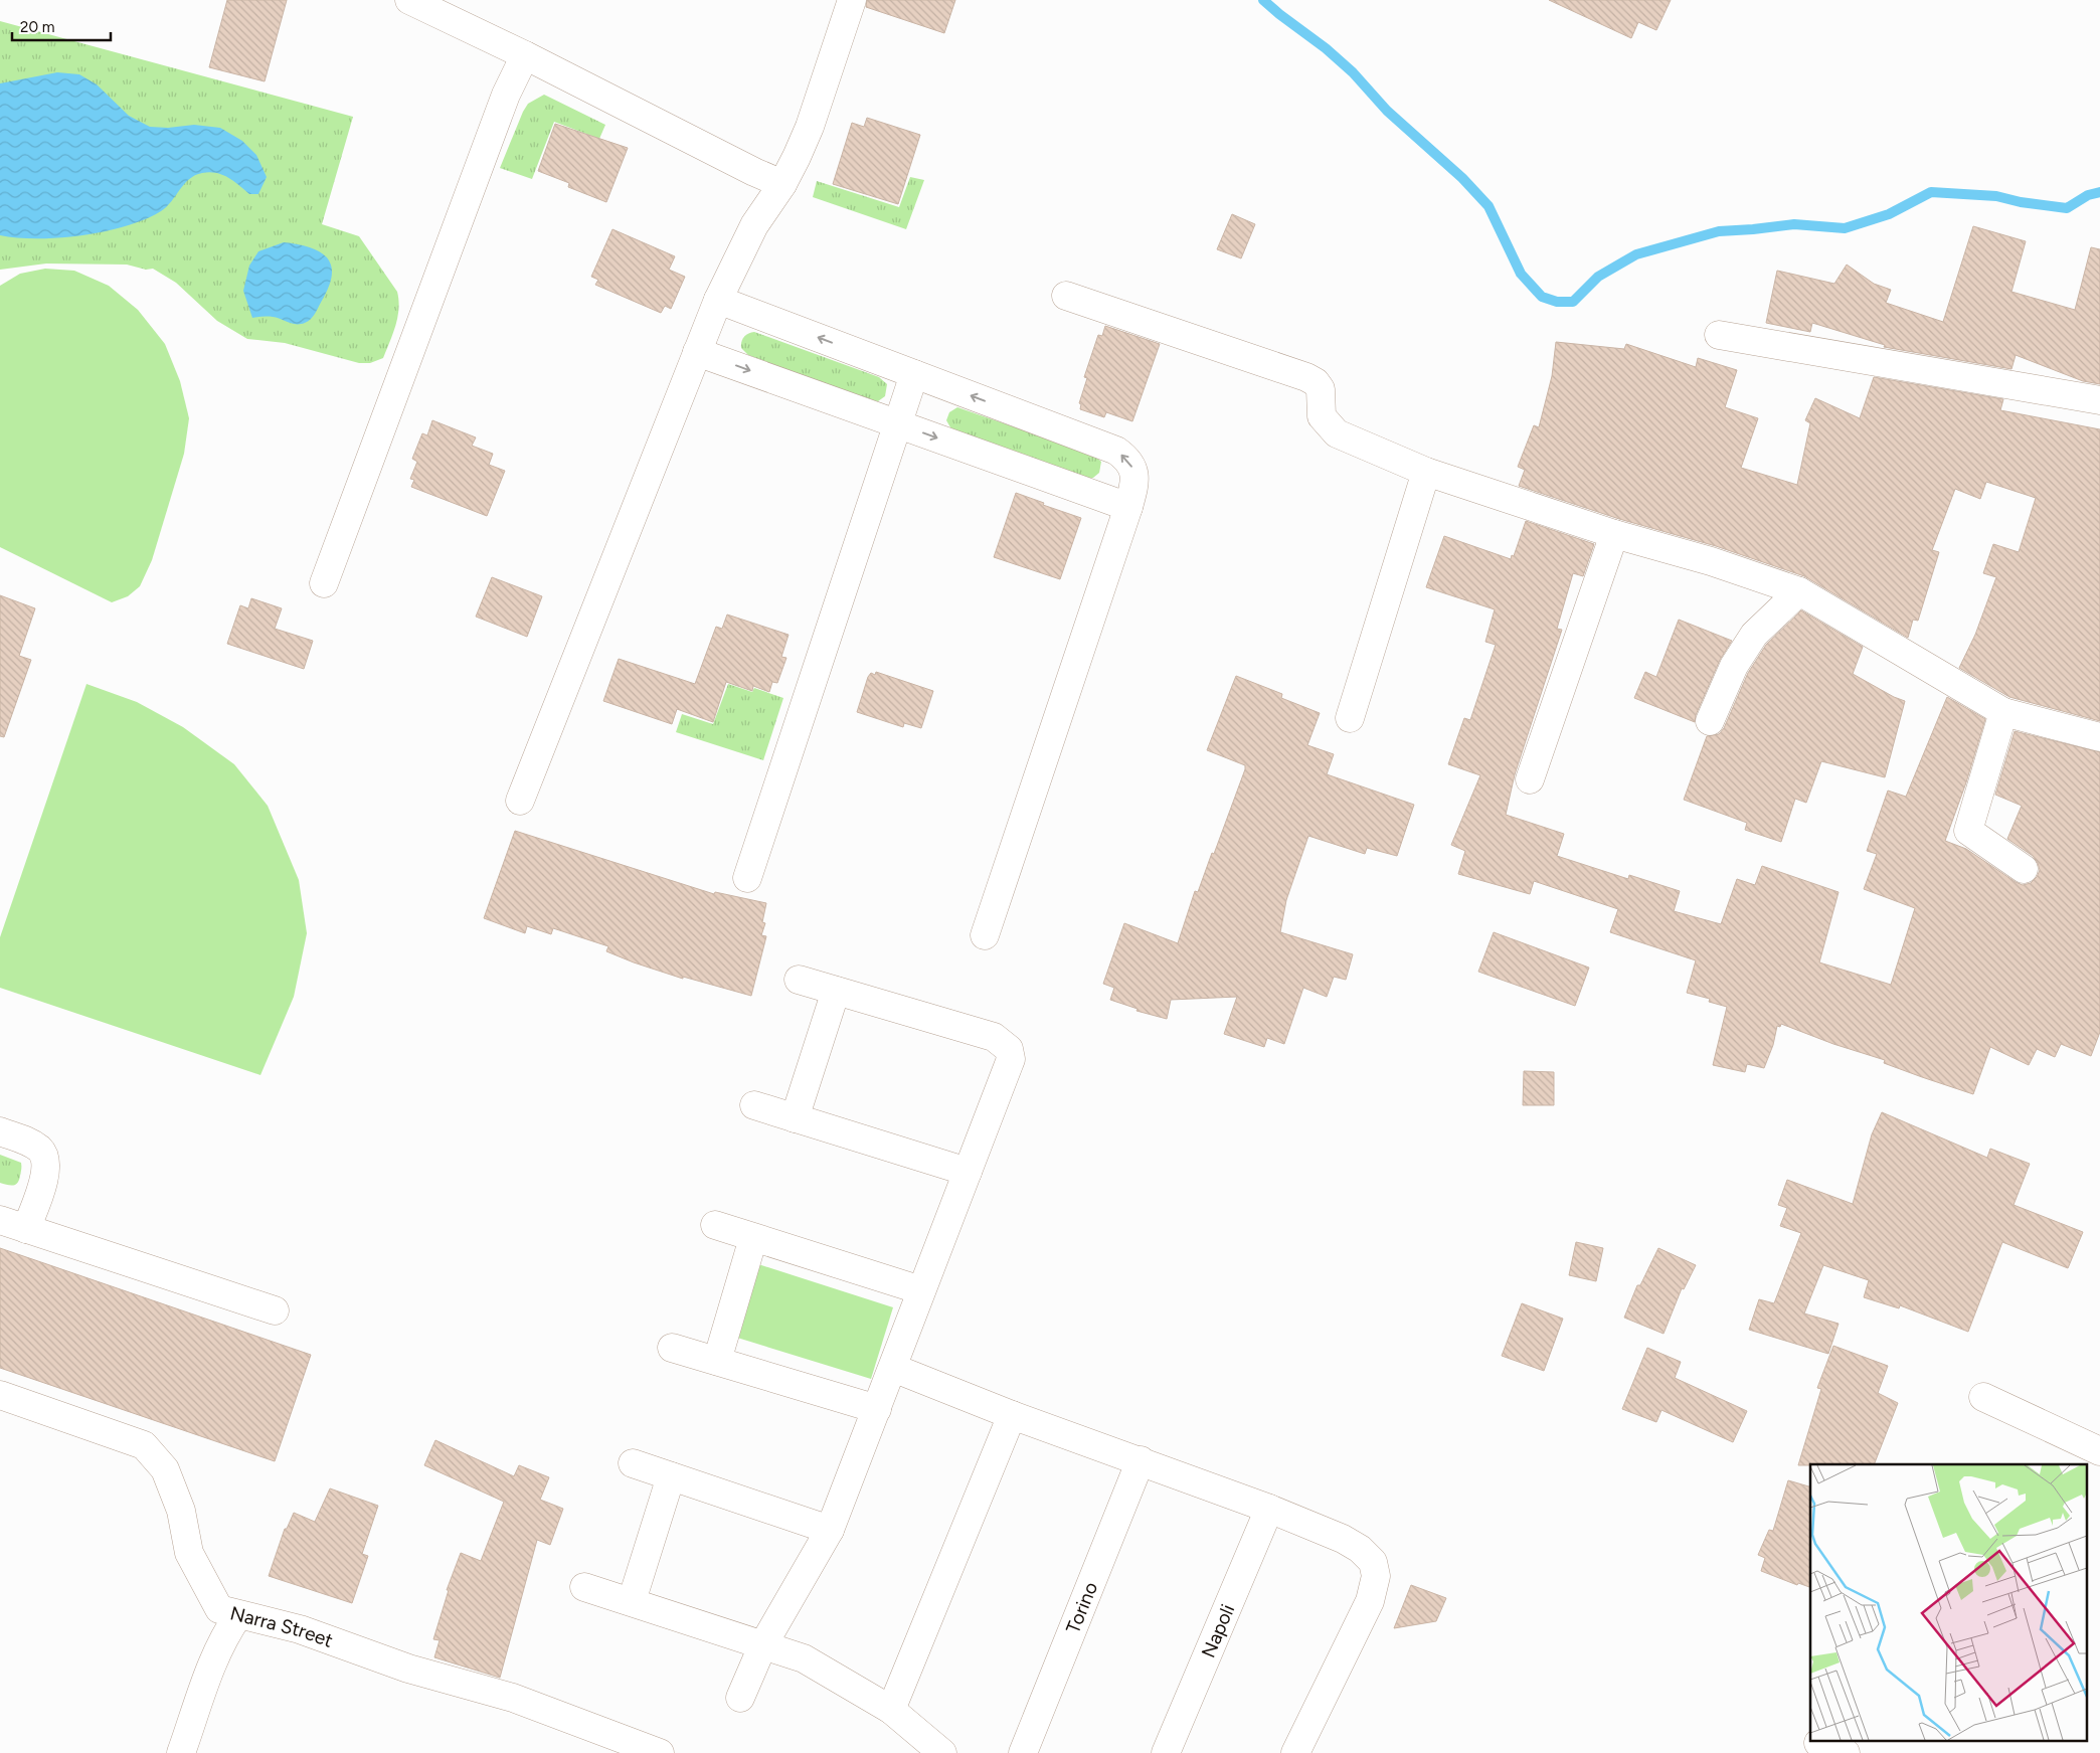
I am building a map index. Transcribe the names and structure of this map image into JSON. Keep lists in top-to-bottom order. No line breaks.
{"streets":{"street":["Torino","Narra Street","Napoli"]},"scale_bar":"20 m"}
